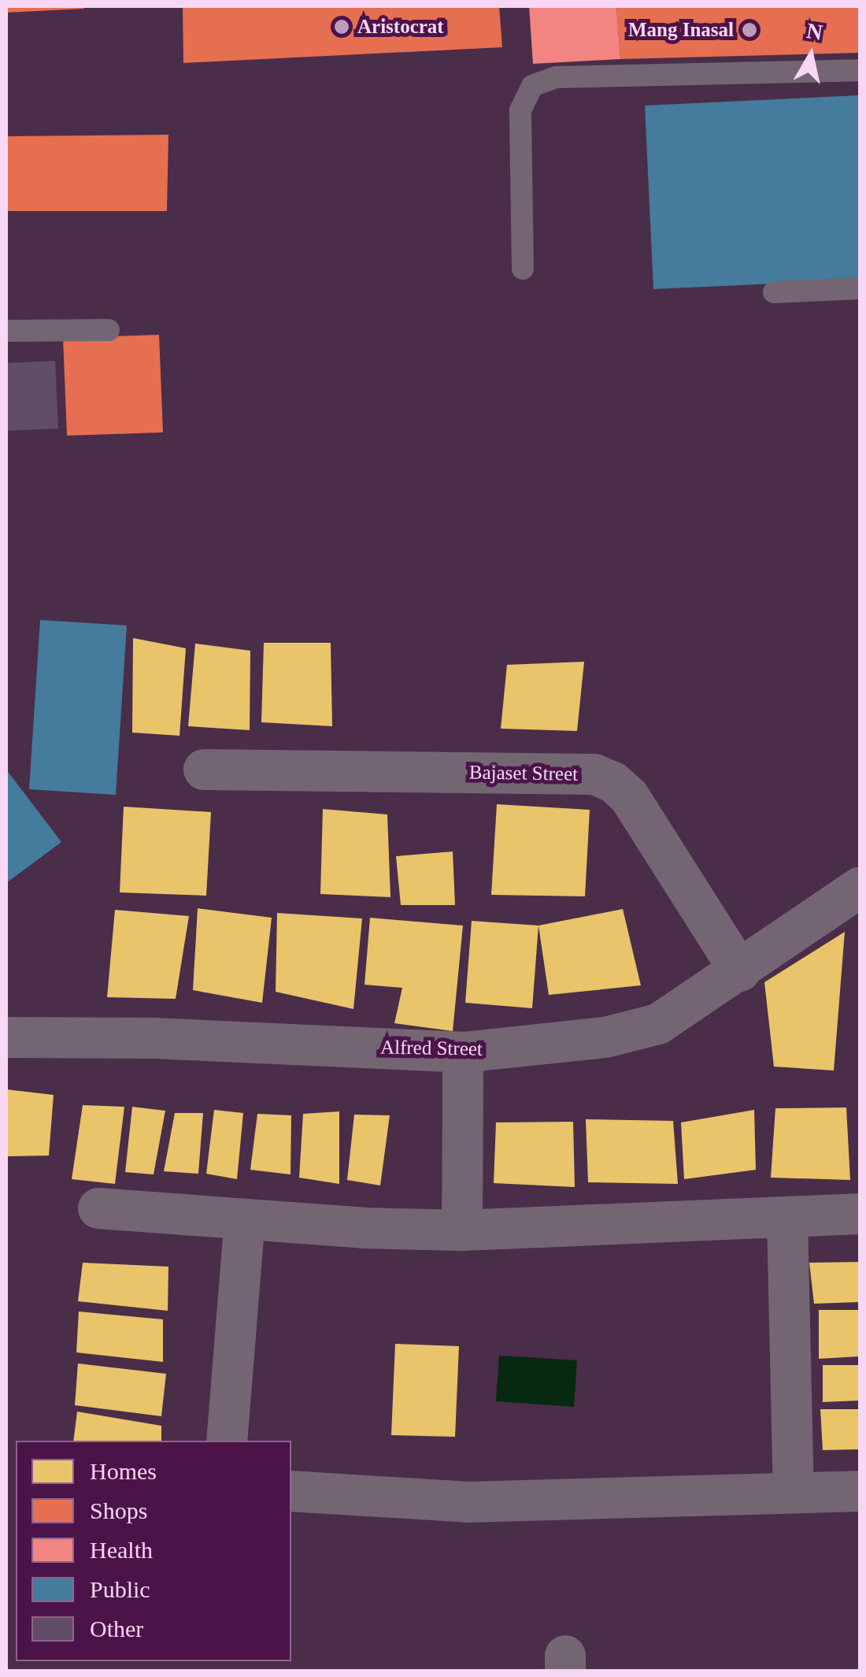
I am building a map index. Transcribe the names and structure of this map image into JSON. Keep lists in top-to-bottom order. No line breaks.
{"streets":{"street":["Bajaset Street","Alfred Street"]},"crossings":[["Bajaset Street","Alfred Street"]],"places":["Aristocrat","Mang Inasal"],"legend":["Homes","Shops","Health","Public","Other"],"north":"top"}
